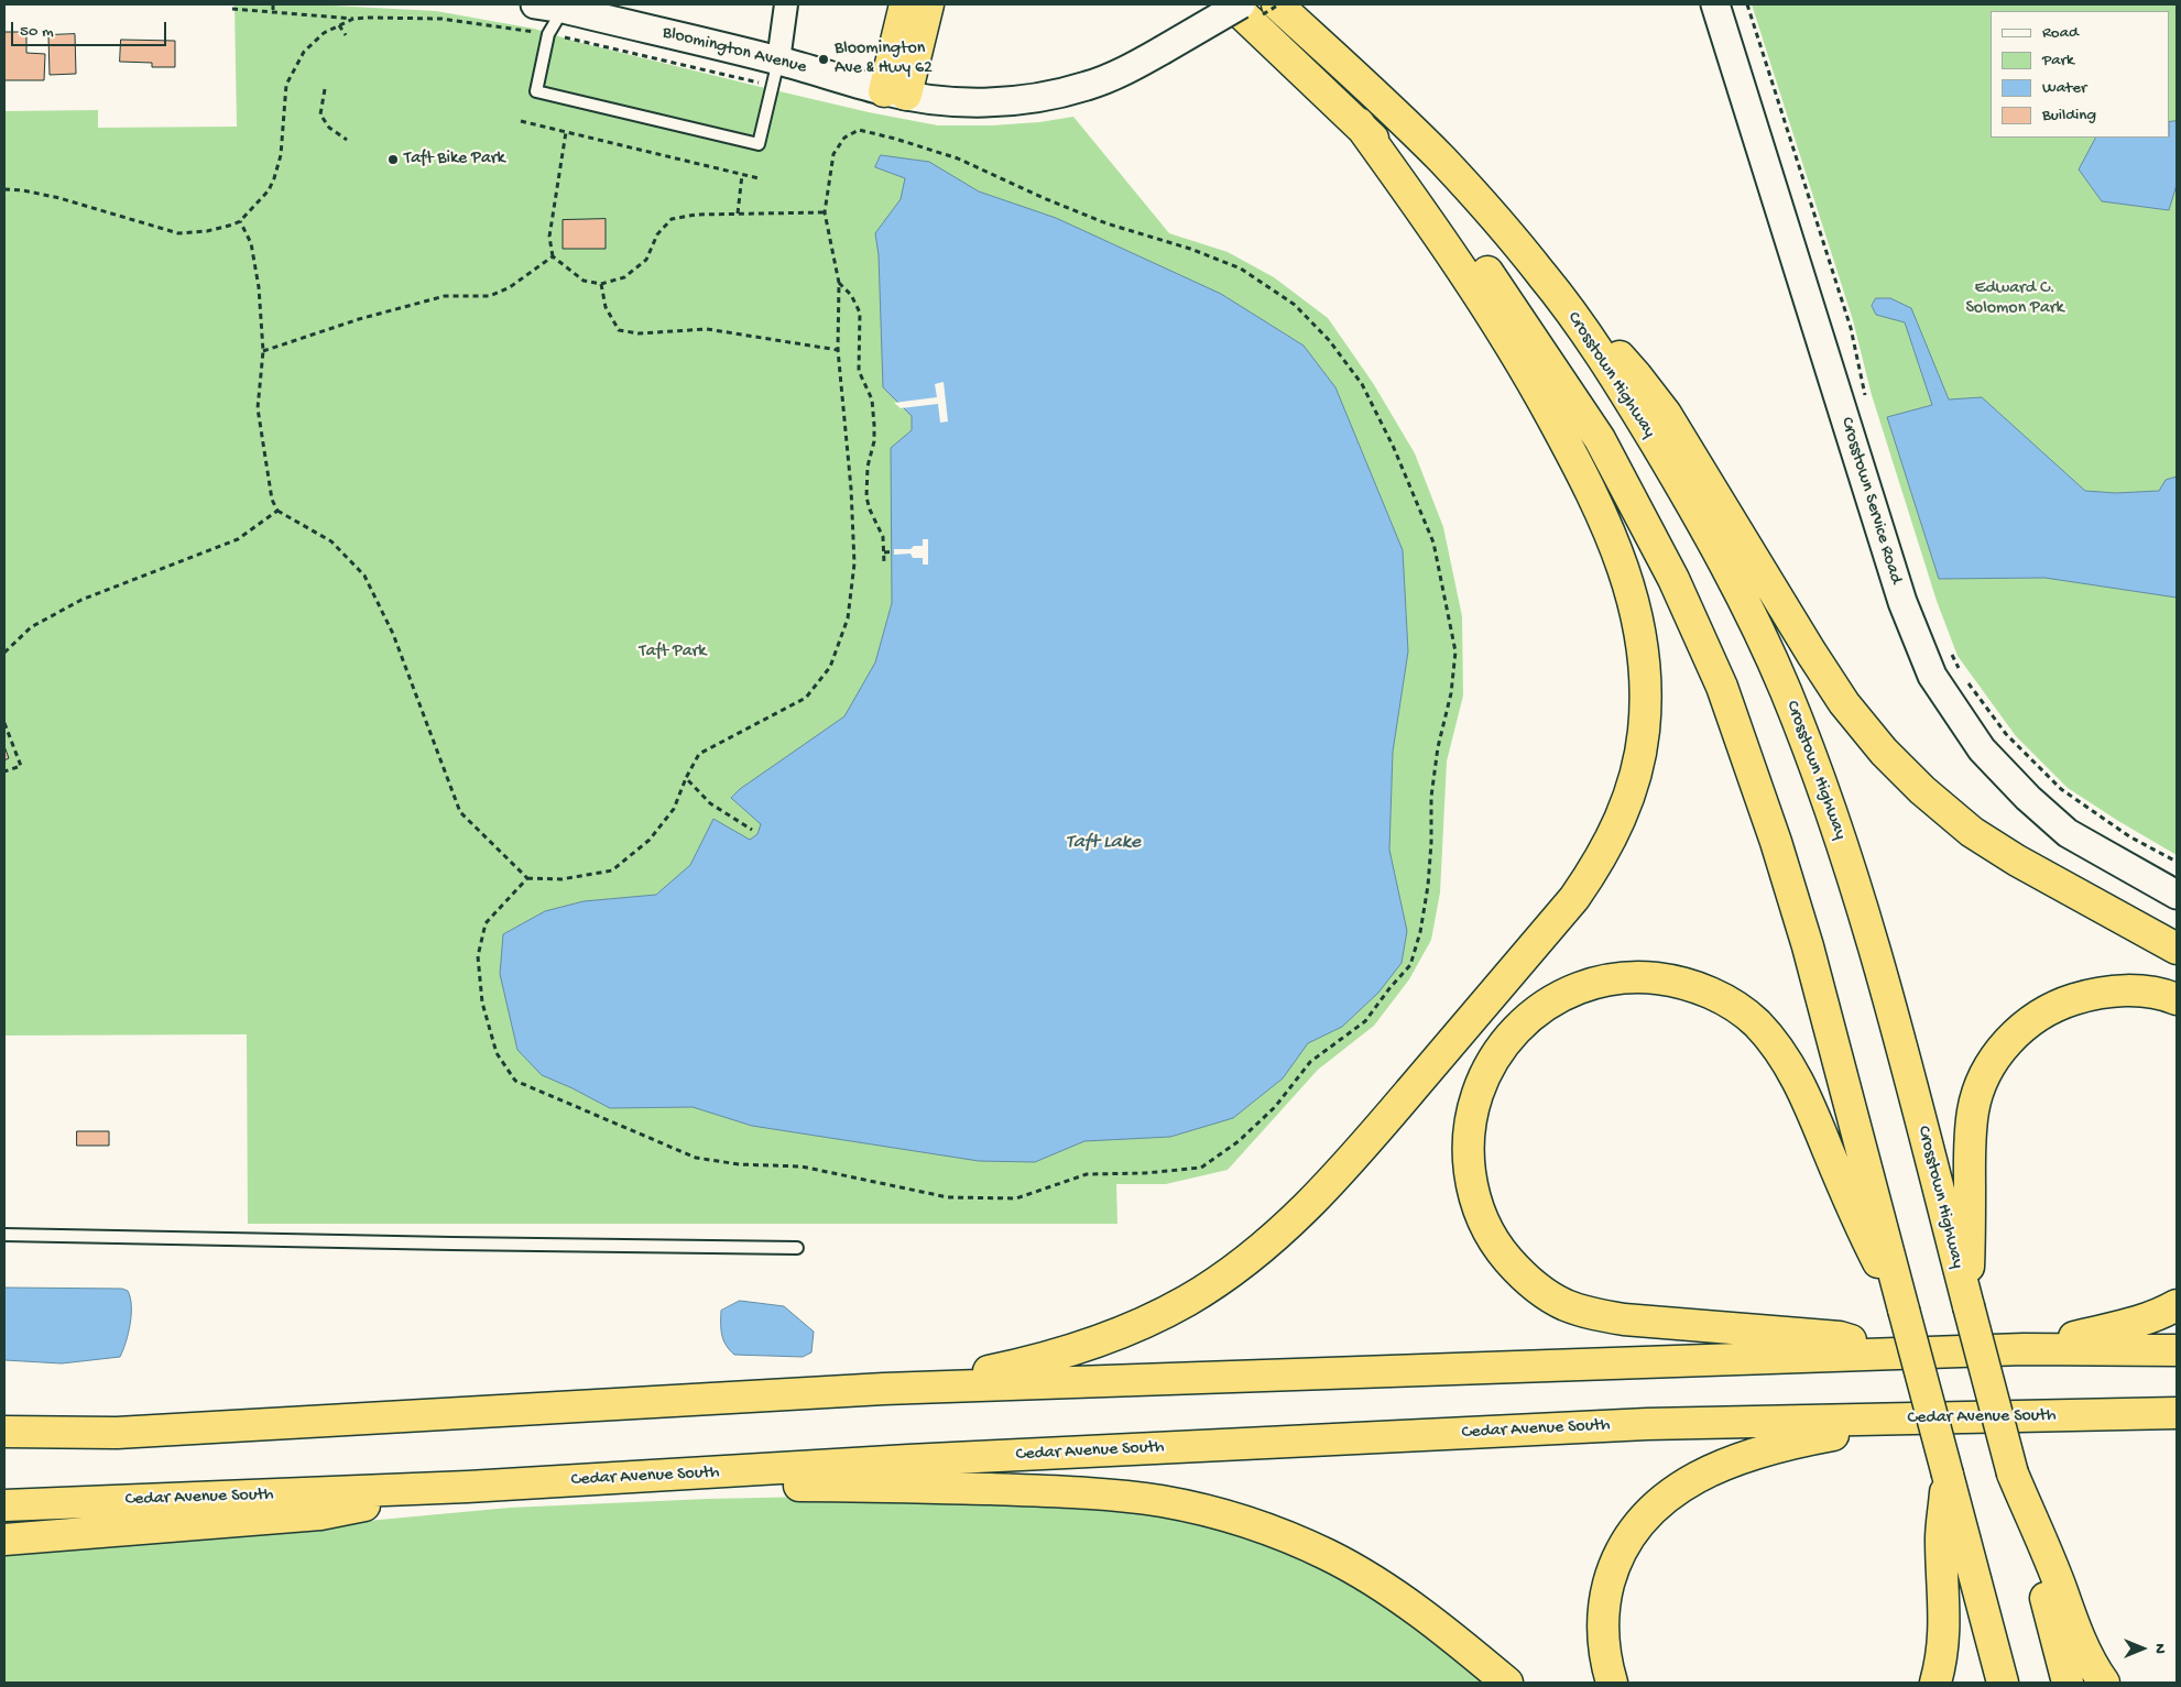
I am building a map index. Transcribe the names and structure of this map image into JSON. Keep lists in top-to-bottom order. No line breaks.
{"streets":{"highway":["Crosstown Highway","Cedar Avenue South"],"street":["Bloomington Avenue","Crosstown Service Road"]},"water":["Taft Lake"],"parks":["Edward C. Solomon Park","Taft Park"],"places":["Bloomington Ave & Hwy 62","Taft Bike Park"],"legend":["Road","Park","Water","Building"],"scale_bar":"50 m","north":"right"}
